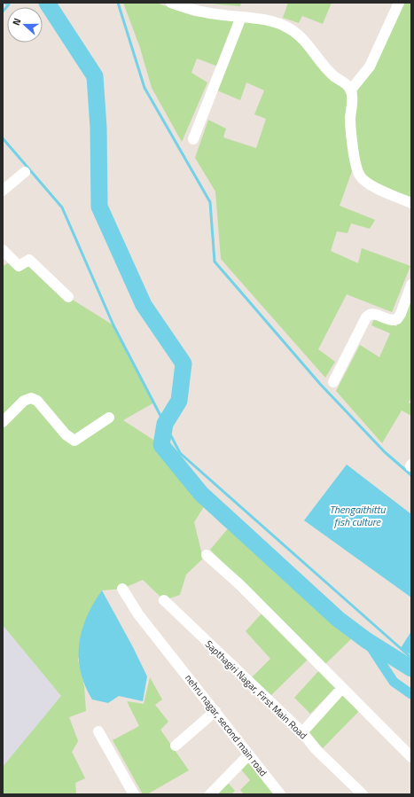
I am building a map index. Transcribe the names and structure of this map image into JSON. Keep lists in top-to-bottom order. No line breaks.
{"streets":{"street":["Sapthagiri Nagar, First Main Road","nehru nagar, second main road"]},"water":["Thengaithittu fish culture"],"north":"left"}
